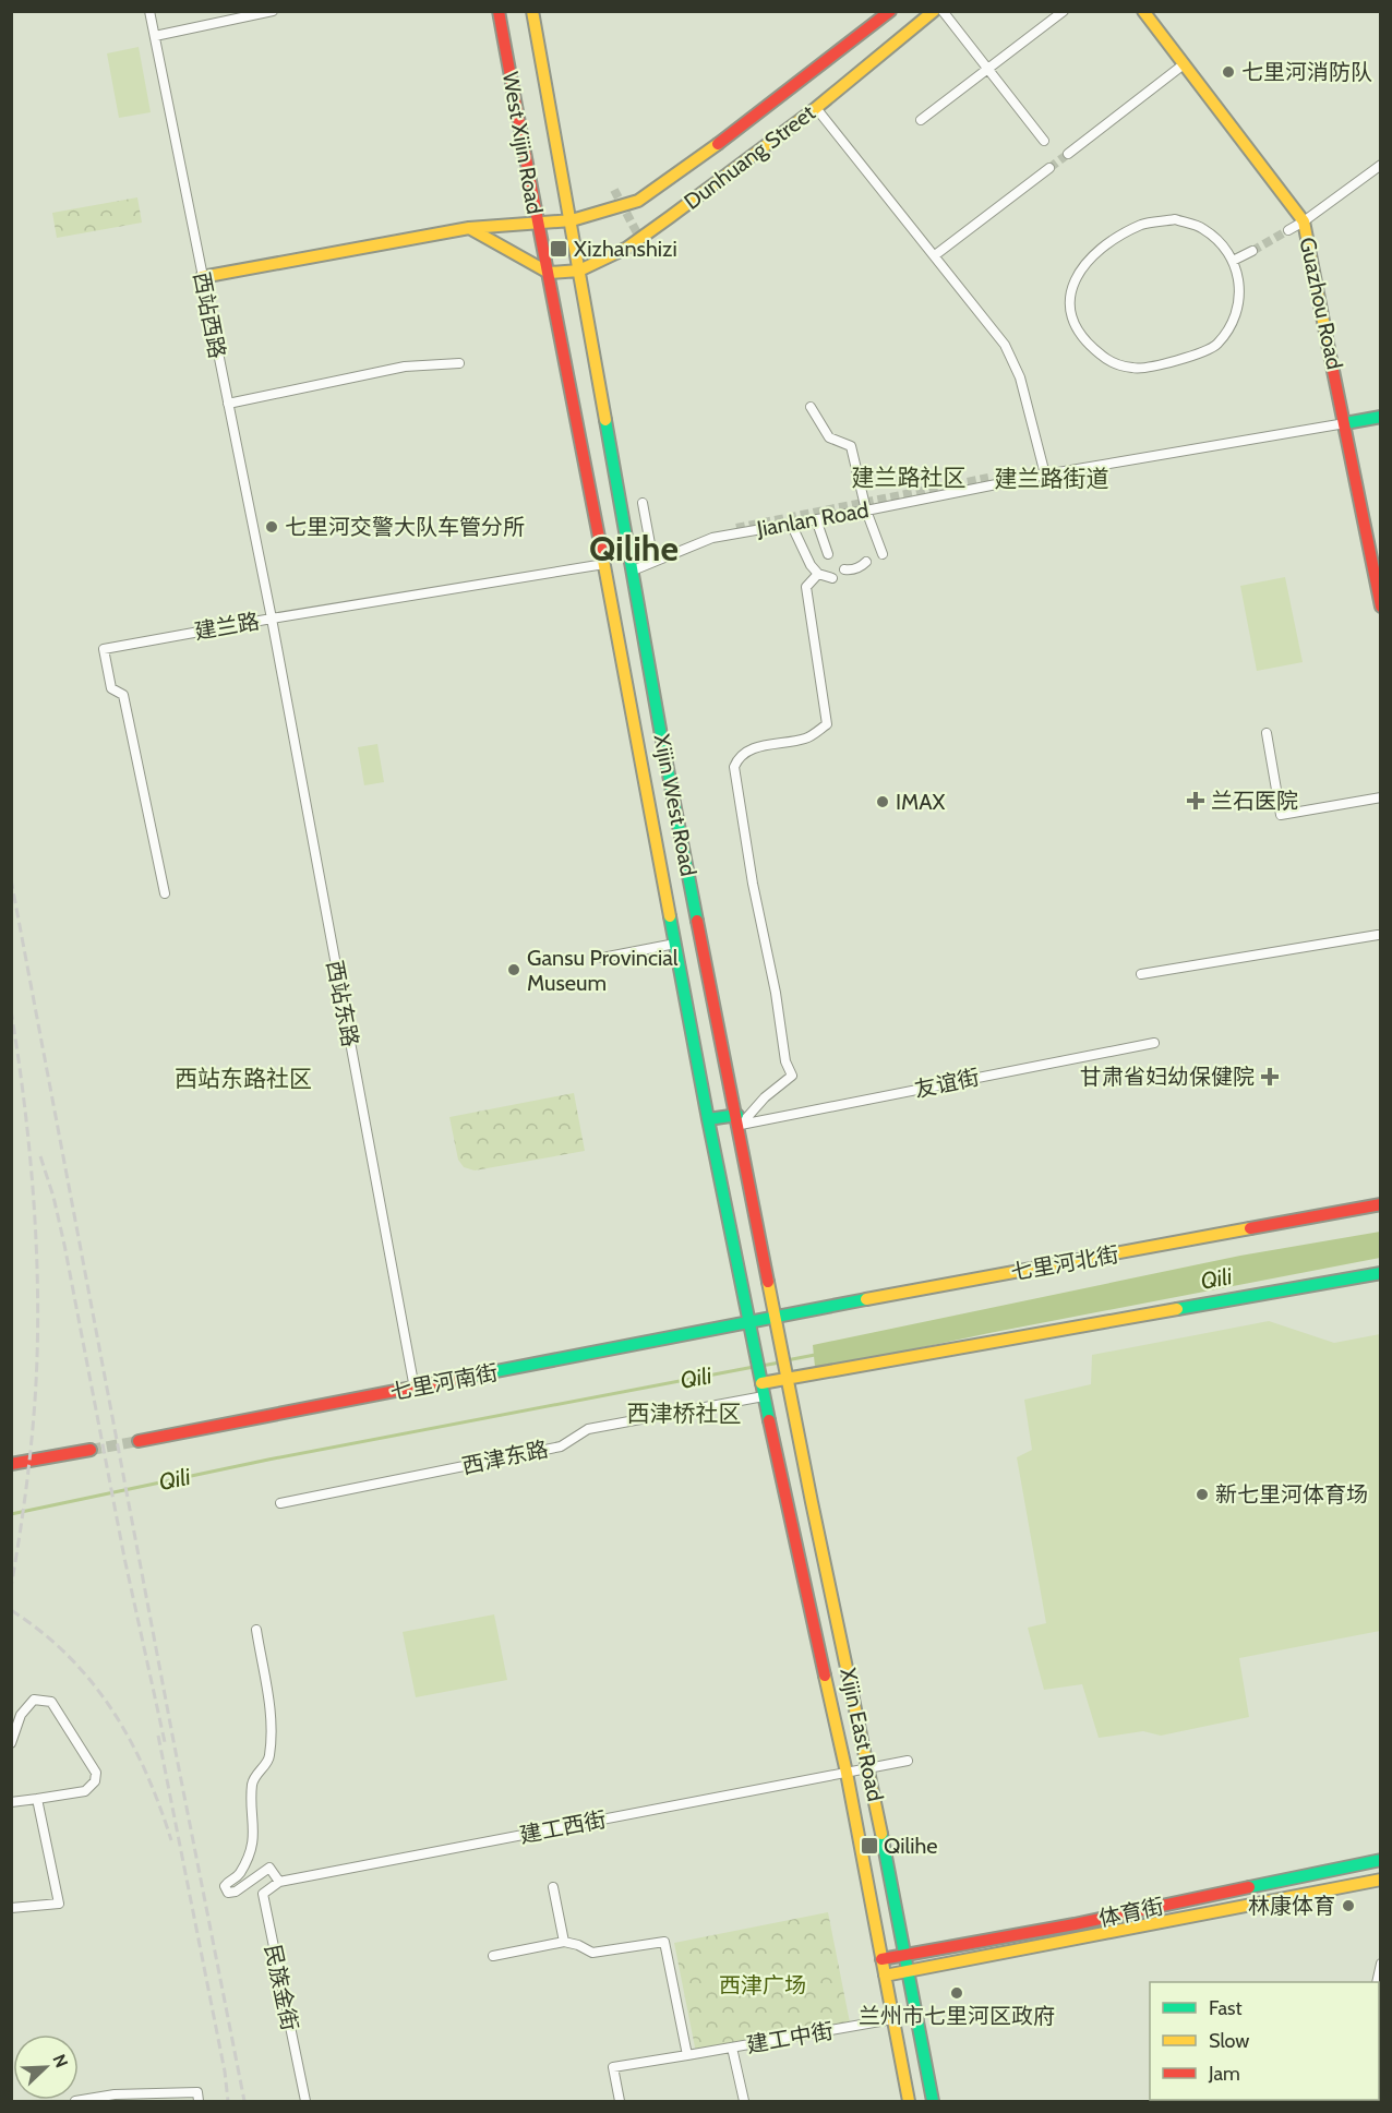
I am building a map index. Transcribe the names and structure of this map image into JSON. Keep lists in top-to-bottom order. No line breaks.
{"streets":{"main road":["West Xijin Road","Dunhuang Street","Guazhou Road","Xijin West Road","七里河北街","七里河南街","Xijin East Road","体育街"],"street":["西站西路","Jianlan Road","建兰路","西站东路","友谊街","西津东路","建工西街","民族金街","建工中街"]},"crossings":[["West Xijin Road","Dunhuang Street"],["West Xijin Road","Xijin West Road"],["Dunhuang Street","西站西路"],["Dunhuang Street","Xijin West Road"],["Guazhou Road","Jianlan Road"],["西站西路","建兰路"],["西站西路","西站东路"],["Jianlan Road","Xijin West Road"],["建兰路","Xijin West Road"],["建兰路","西站东路"],["Xijin West Road","友谊街"],["Xijin West Road","七里河北街"],["Xijin West Road","七里河南街"],["Xijin West Road","Xijin East Road"],["西站东路","七里河南街"],["七里河北街","七里河南街"],["西津东路","Xijin East Road"],["Xijin East Road","建工西街"],["Xijin East Road","体育街"],["建工西街","民族金街"]],"districts":["建兰路社区","建兰路街道","Qilihe","西站东路社区","西津桥社区"],"water":["Qili"],"parks":["西津广场"],"places":{"other":["七里河消防队","七里河交警大队车管分所","IMAX","Gansu Provincial Museum","新七里河体育场","林康体育","兰州市七里河区政府"],"transit":["Xizhanshizi","Qilihe"],"health":["兰石医院","甘肃省妇幼保健院"]},"legend":["Fast","Slow","Jam"],"north":"top right"}
